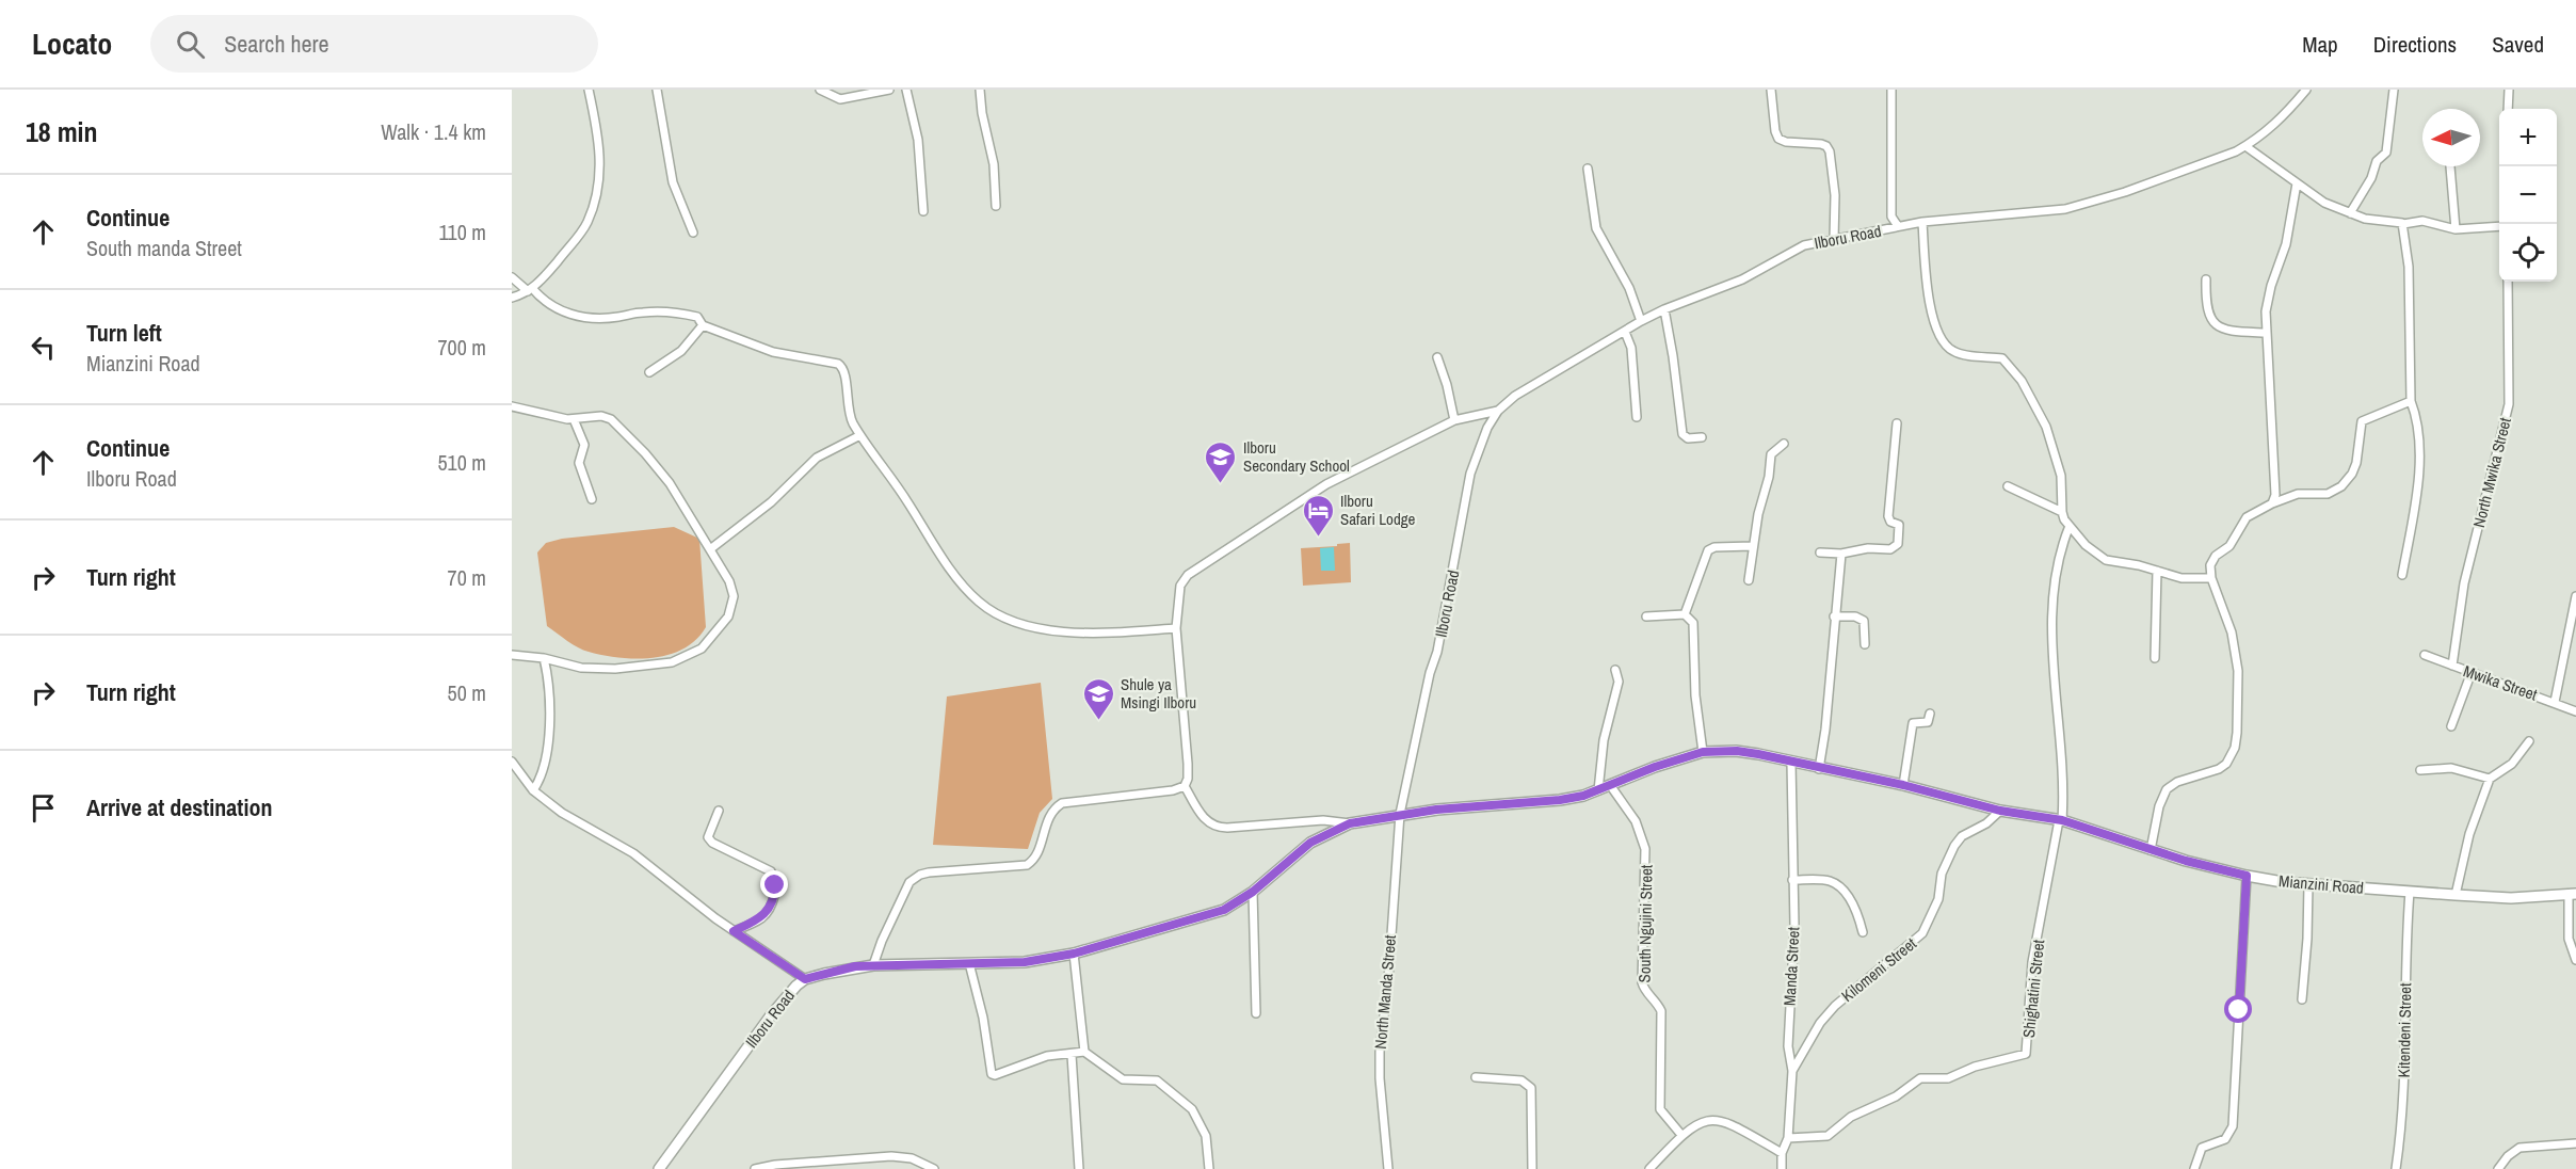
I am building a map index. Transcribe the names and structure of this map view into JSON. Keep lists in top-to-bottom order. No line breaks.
{"streets":{"street":["Ilboru Road","North Mwika Street","Mwika Street","Mianzini Road","South Ngujini Street","Manda Street","Kilomeni Street","Shighatini Street","North Manda Street","Kitendeni Street"]},"crossings":[["Ilboru Road","Mianzini Road"],["Ilboru Road","North Manda Street"],["North Mwika Street","Mwika Street"],["Mianzini Road","South Ngujini Street"],["Mianzini Road","Manda Street"],["Mianzini Road","Kilomeni Street"],["Mianzini Road","Shighatini Street"],["Mianzini Road","North Manda Street"],["Mianzini Road","Kitendeni Street"],["Manda Street","Kilomeni Street"],["Manda Street","Shighatini Street"]],"places":{"school or university":["Ilboru Secondary School","Shule ya Msingi Ilboru"],"hotel":["Ilboru Safari Lodge"]},"north":"left","page":{"header":"Locato","search":"Search here","nav":["Map","Directions","Saved"],"heading":["18 min","Walk · 1.4 km"],"map_buttons":["+","−"],"list":[["Continue","South manda Street","110 m"],["Turn left","Mianzini Road","700 m"],["Continue","Ilboru Road","510 m"],["Turn right","70 m"],["Turn right","50 m"],"Arrive at destination"]}}
